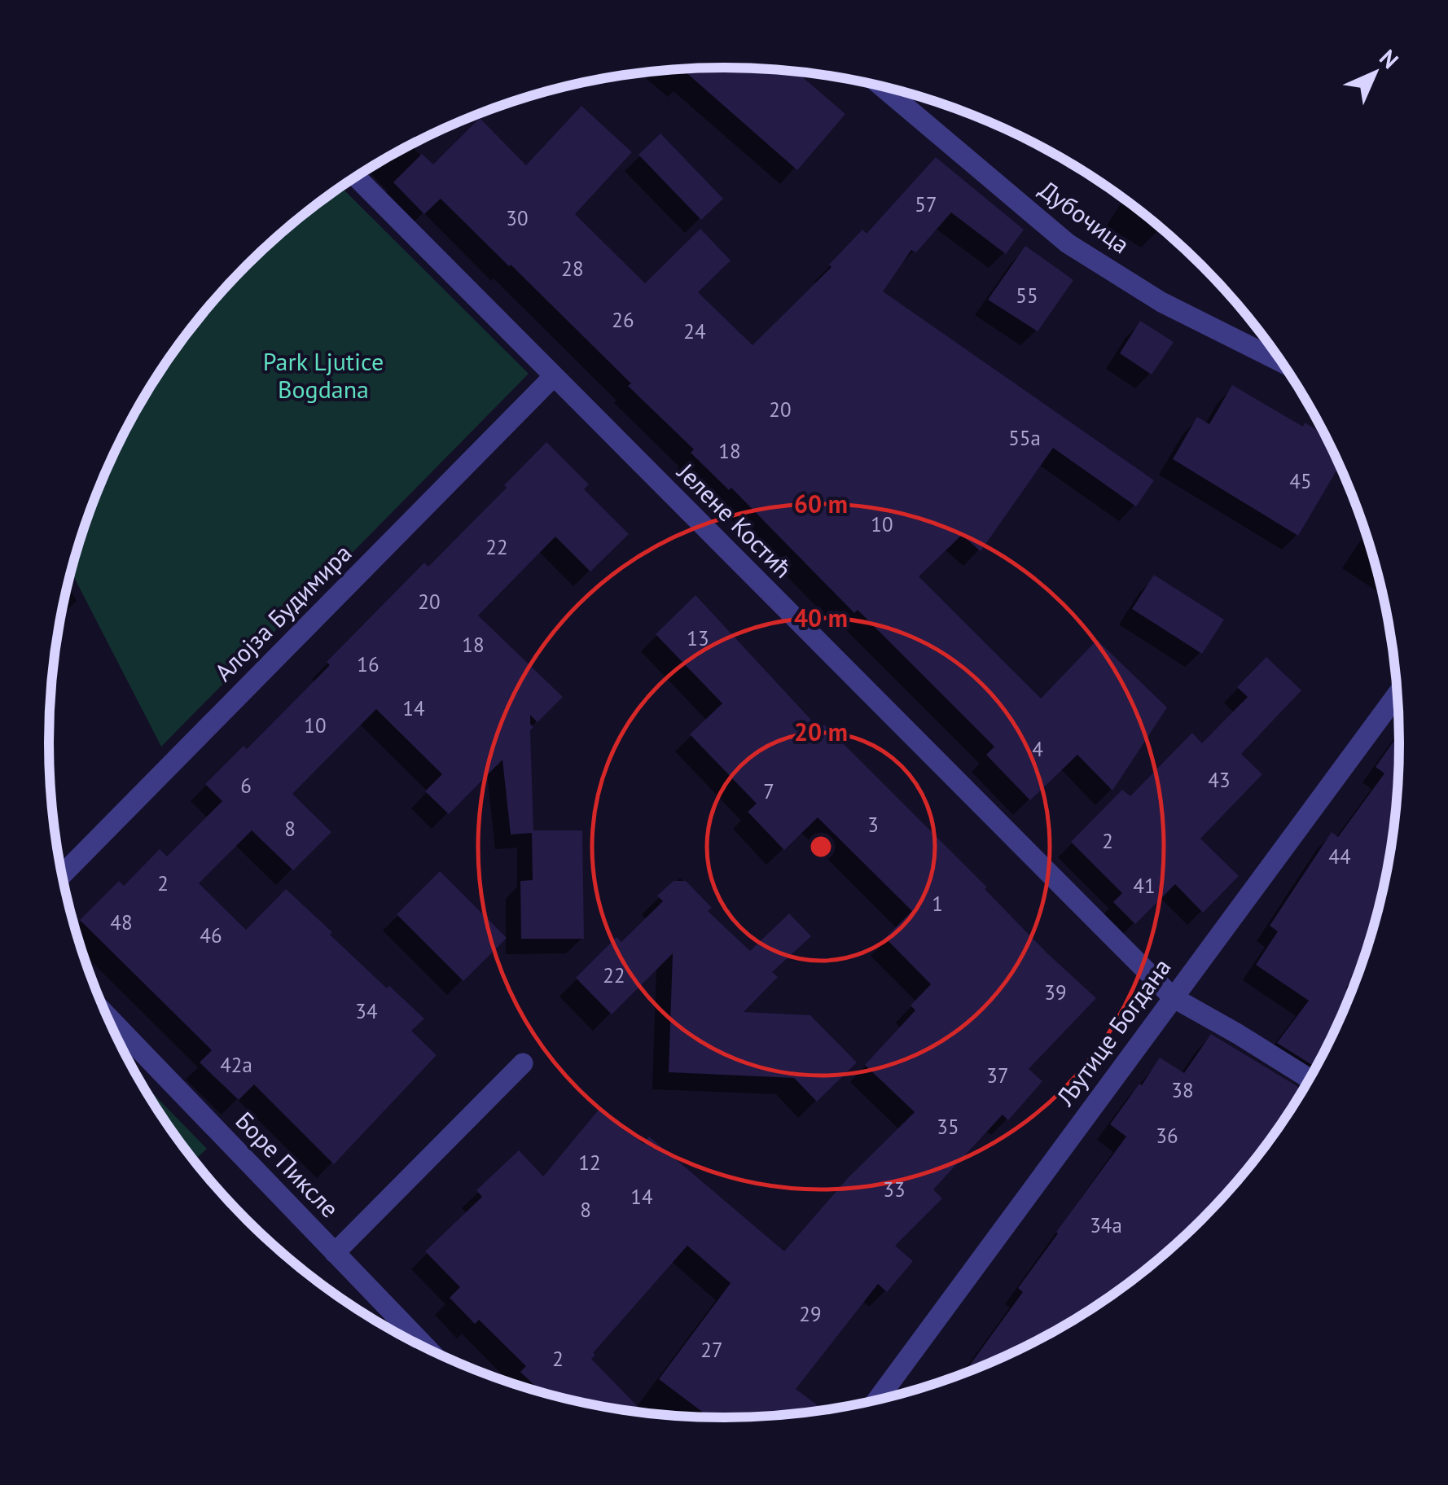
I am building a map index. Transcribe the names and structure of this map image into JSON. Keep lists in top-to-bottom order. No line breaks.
{"streets":{"street":["Дубочица","Јелене Костић","Алојза Будимира","Љутице Богдана","Боре Пиксле"]},"crossings":[["Јелене Костић","Алојза Будимира"],["Јелене Костић","Љутице Богдана"]],"parks":["Park Ljutice Bogdana"],"house_numbers":["57","30","28","55","26","24","20","55a","18","45","10","22","20","13","18","16","14","10","4","43","6","7","3","8","2","44","2","41","1","48","46","22","39","34","42a","37","38","35","36","12","33","14","8","34a","29","27","2"],"north":"top right","rings":["60 m","40 m","20 m"]}
